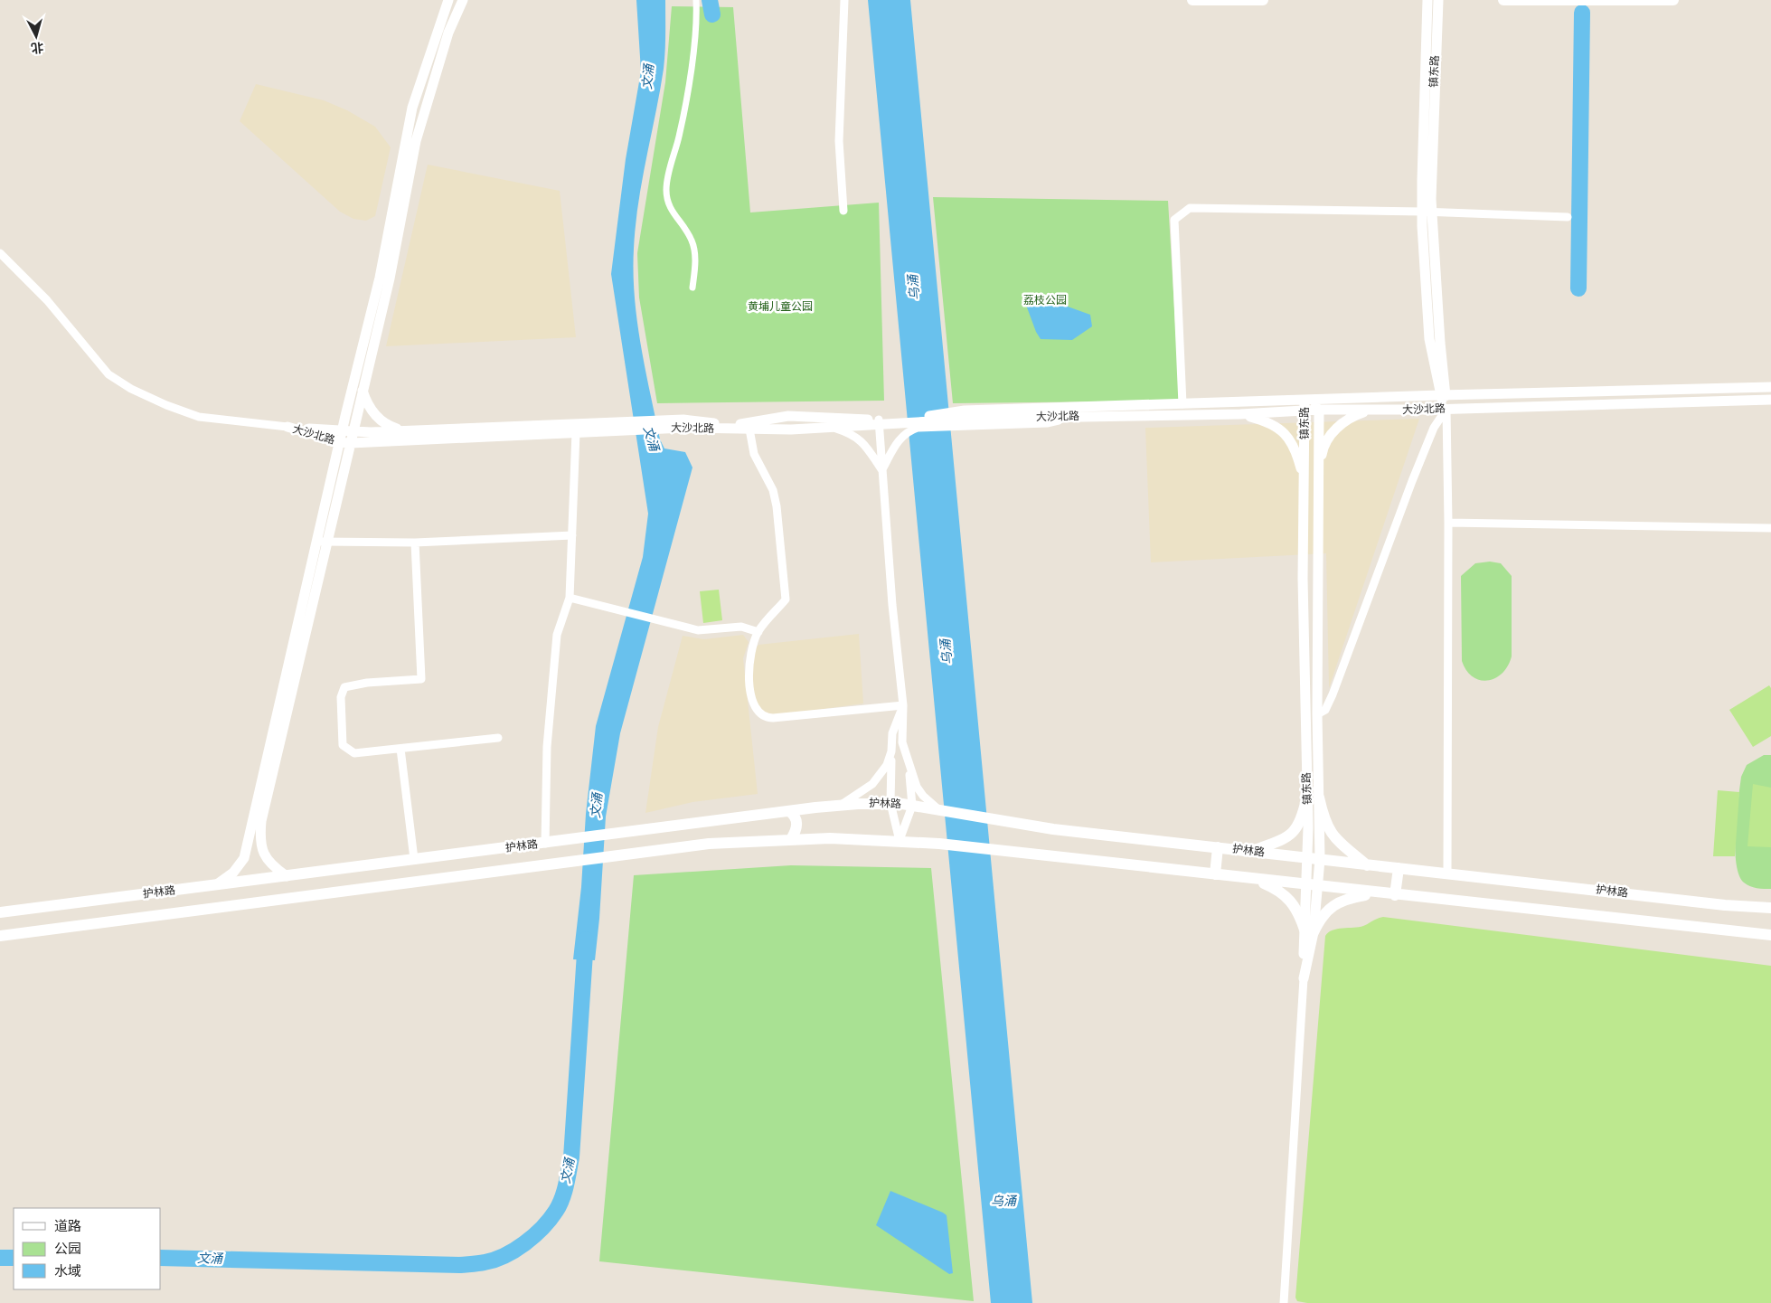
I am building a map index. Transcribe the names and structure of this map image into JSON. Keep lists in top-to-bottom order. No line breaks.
{"streets":{"main road":["护林路"],"street":["镇东路","大沙北路"]},"crossings":[["镇东路","大沙北路"],["镇东路","护林路"]],"water":["文涌","乌涌"],"parks":["荔枝公园","黄埔儿童公园"],"legend":["道路","公园","水域"],"north":"bottom"}
